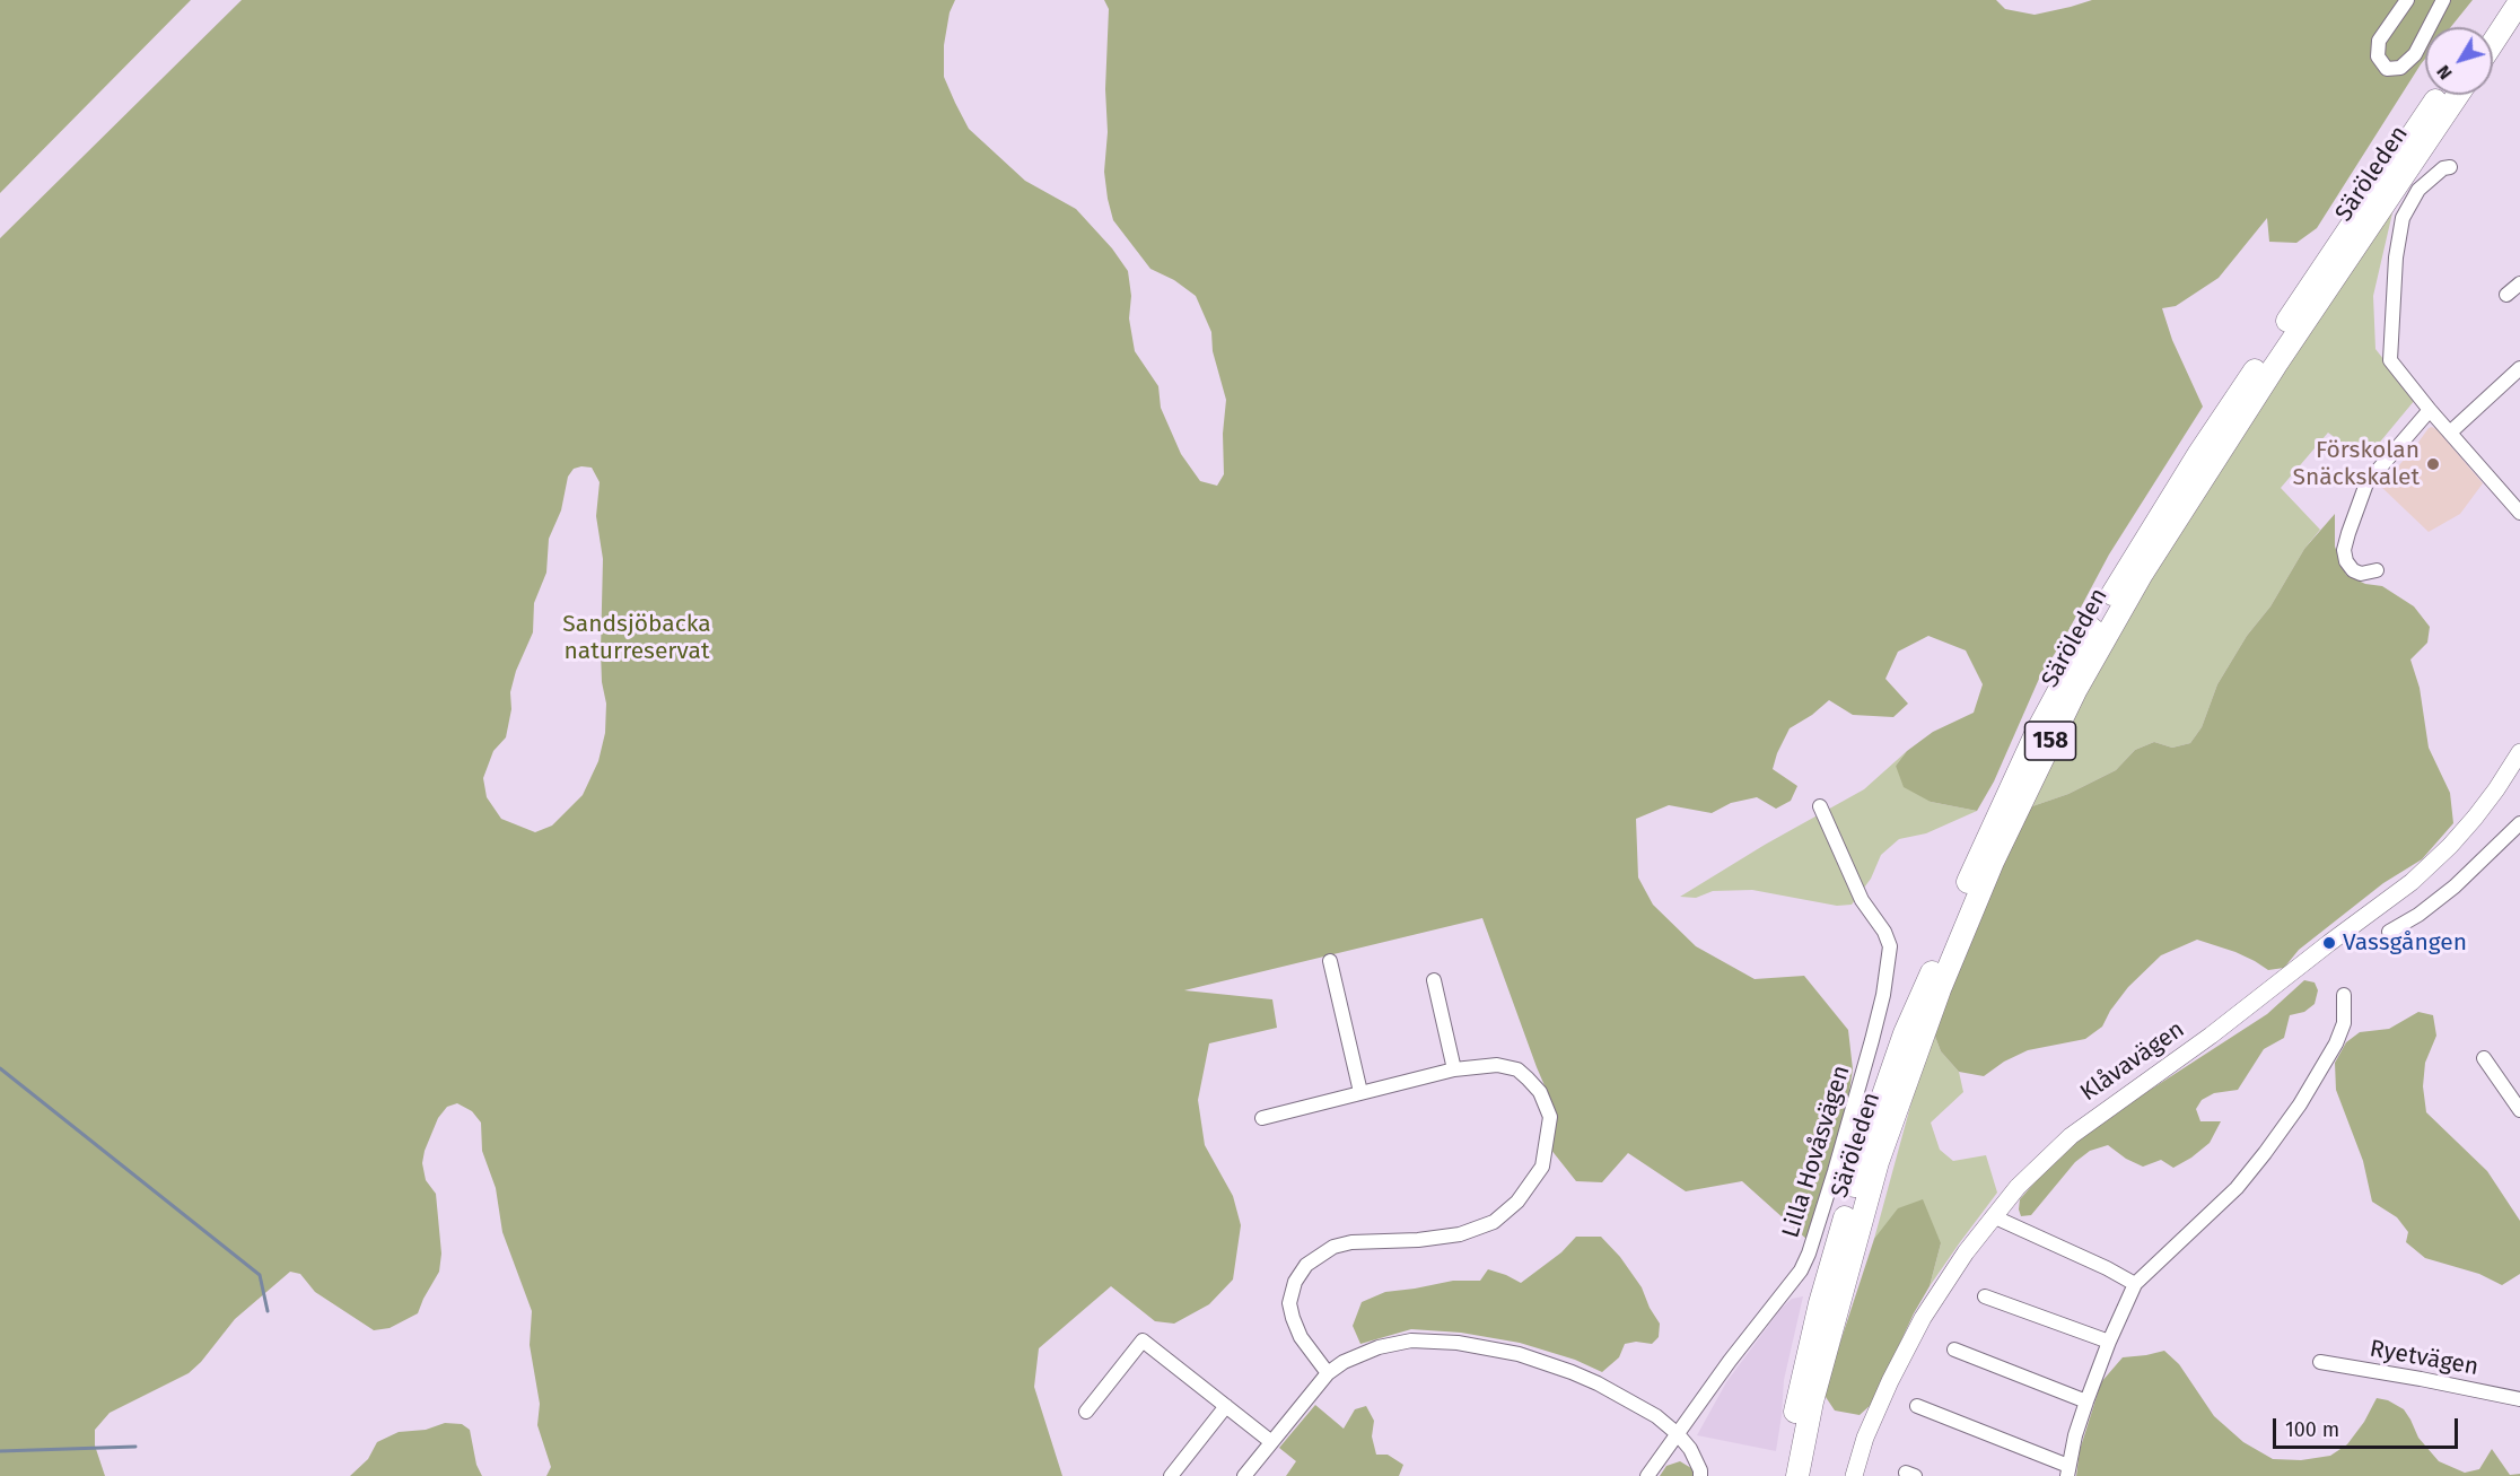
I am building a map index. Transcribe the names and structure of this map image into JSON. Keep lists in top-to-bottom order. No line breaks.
{"streets":{"main road":["Säröleden","158"],"street":["Klåvavägen","Lilla Hovåsvägen","Ryetvägen"]},"parks":["Sandsjöbacka naturreservat"],"places":["Förskolan Snäckskalet","Vassgången"],"scale_bar":"100 m","north":"bottom left"}
